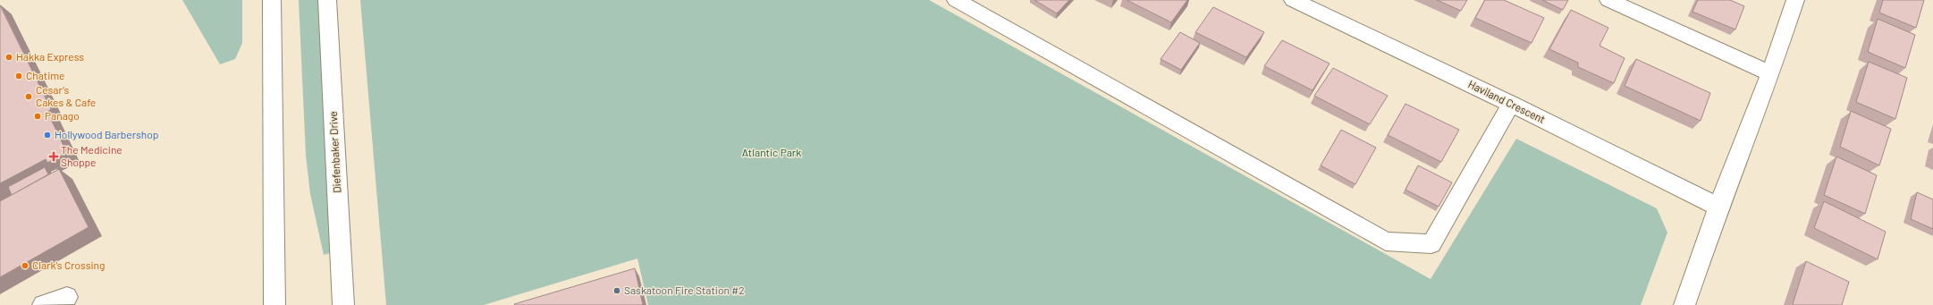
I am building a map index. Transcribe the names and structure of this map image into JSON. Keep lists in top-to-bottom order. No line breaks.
{"streets":{"street":["Haviland Crescent","Diefenbaker Drive"]},"parks":["Atlantic Park"],"places":{"other":["Hakka Express","Chatime","Cesar's Cakes & Cafe","Panago","Hollywood Barbershop","Clark's Crossing","Saskatoon Fire Station #2"],"health":["The Medicine Shoppe"]}}
